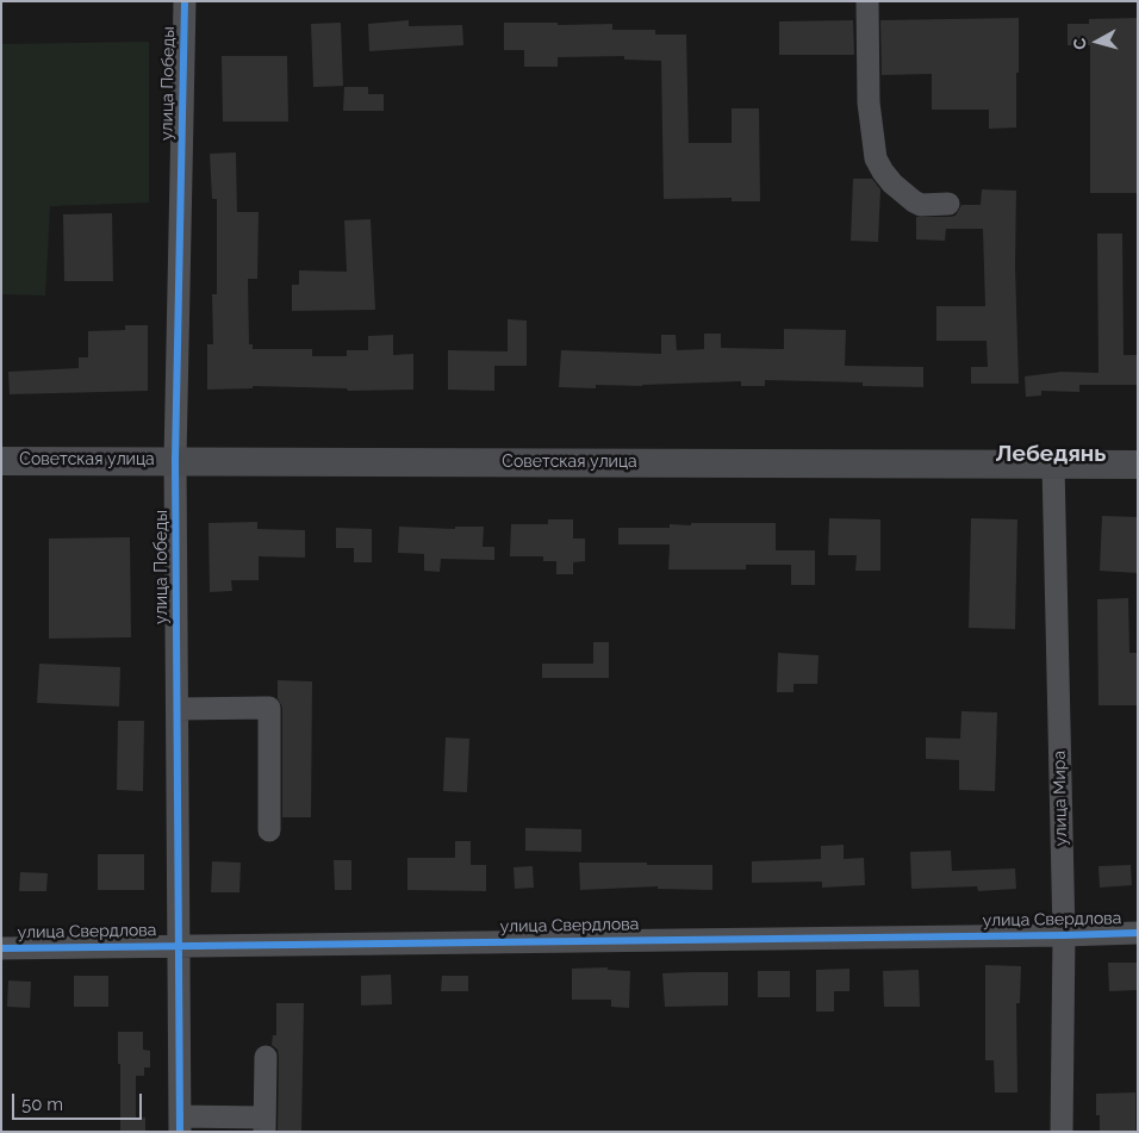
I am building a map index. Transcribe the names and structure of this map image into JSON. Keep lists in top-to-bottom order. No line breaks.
{"streets":{"main road":["Советская улица"],"street":["улица Победы","улица Мира","улица Свердлова"]},"crossings":[["улица Победы","Советская улица"],["улица Победы","улица Свердлова"],["Советская улица","улица Мира"],["улица Мира","улица Свердлова"]],"districts":["Лебедянь"],"scale_bar":"50 m","north":"left"}
